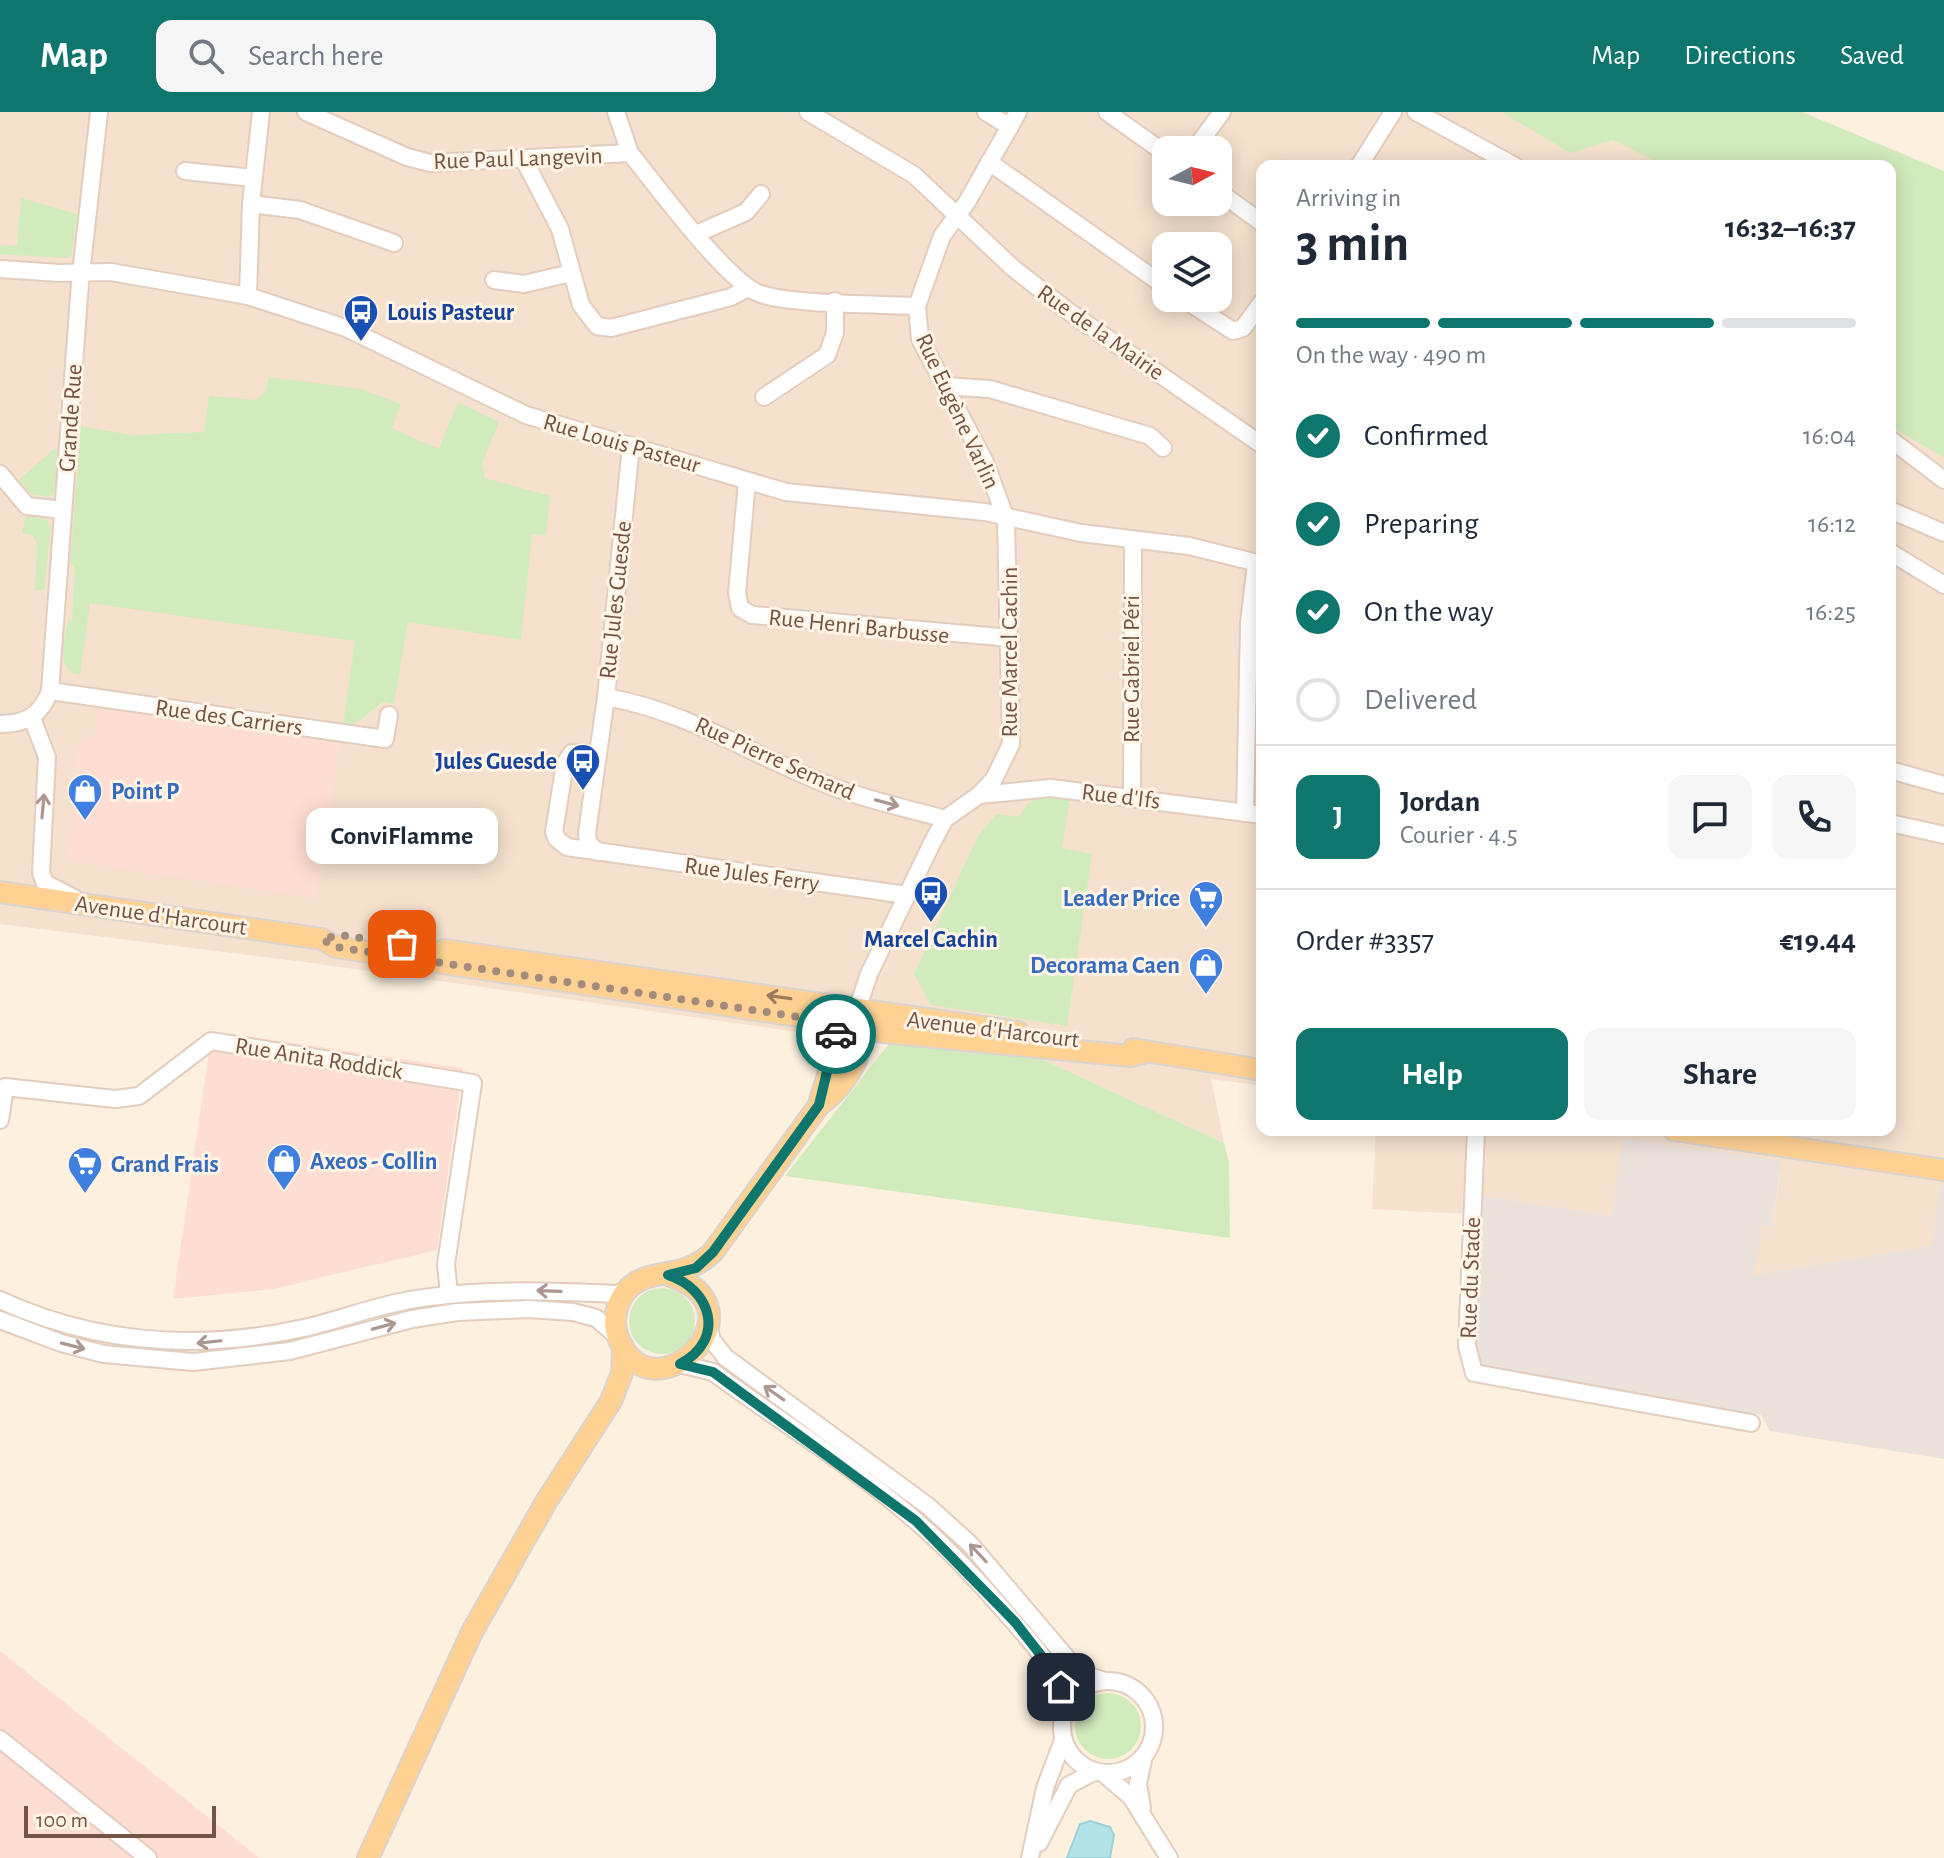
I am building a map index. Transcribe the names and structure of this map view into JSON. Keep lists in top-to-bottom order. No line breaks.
{"streets":{"main road":["Avenue d'Harcourt"],"street":["Rue Paul Langevin","Rue de la Mairie","Rue Eugène Varlin","Grande Rue","Rue Louis Pasteur","Rue Jules Guesde","Rue Henri Barbusse","Rue Marcel Cachin","Rue Gabriel Péri","Rue des Carriers","Rue Pierre Semard","Rue d'Ifs","Rue Jules Ferry","Rue Anita Roddick","Rue du Stade"]},"crossings":[["Rue de la Mairie","Rue Eugène Varlin"],["Rue Eugène Varlin","Rue Louis Pasteur"],["Rue Eugène Varlin","Rue Marcel Cachin"],["Grande Rue","Rue Louis Pasteur"],["Grande Rue","Rue des Carriers"],["Rue Louis Pasteur","Rue Jules Guesde"],["Rue Louis Pasteur","Rue Henri Barbusse"],["Rue Louis Pasteur","Rue Marcel Cachin"],["Rue Louis Pasteur","Rue Gabriel Péri"],["Rue Jules Guesde","Rue Pierre Semard"],["Rue Jules Guesde","Rue Jules Ferry"],["Rue Henri Barbusse","Rue Marcel Cachin"],["Rue Marcel Cachin","Rue Pierre Semard"],["Rue Marcel Cachin","Rue d'Ifs"],["Rue Marcel Cachin","Rue Jules Ferry"],["Rue Marcel Cachin","Avenue d'Harcourt"],["Rue Gabriel Péri","Rue d'Ifs"]],"one_way":["Rue Pierre Semard"],"places":{"bus stop":["Louis Pasteur","Jules Guesde","Marcel Cachin"],"shop":["Point P","Decorama Caen","Axeos - Collin"],"supermarket":["Leader Price","Grand Frais"],"other":["ConviFlamme"]},"scale_bar":"100 m","north":"right","page":{"header":"Map","search":"Search here","nav":["Map","Directions","Saved"],"heading":["3 min","Arriving in","16:32–16:37"],"panel":["Jordan","Courier · 4.5","Order #3357","€19.44"],"bar":"On the way · 490 m","list":[["Confirmed","16:04"],["Preparing","16:12"],["On the way","16:25"],"Delivered"],"round":"J","bubble":"ConviFlamme","buttons":["Help","Share"],"scale":"100 m"}}
